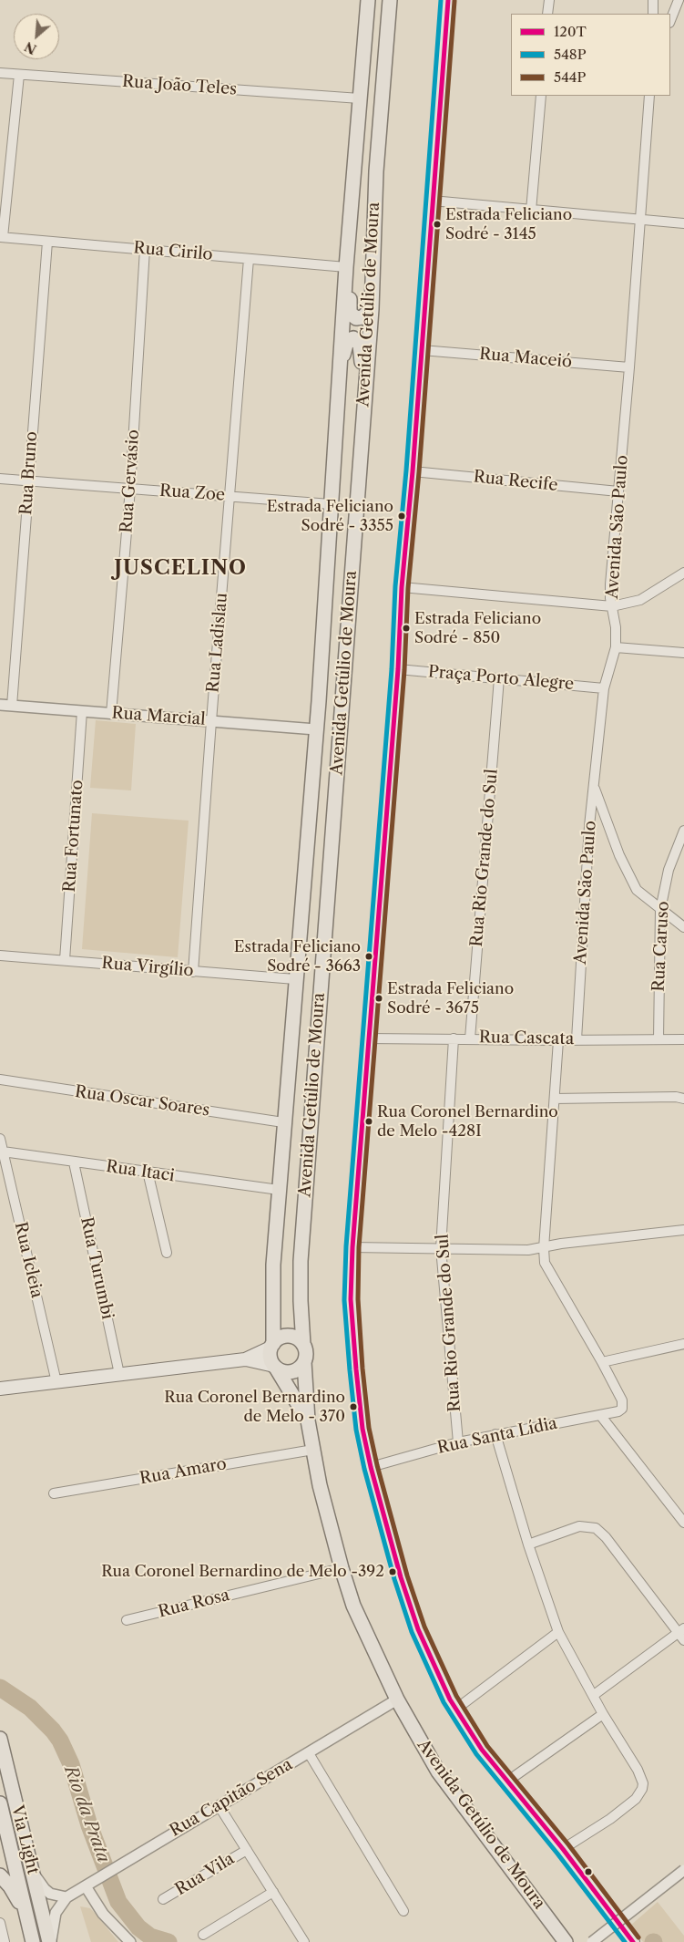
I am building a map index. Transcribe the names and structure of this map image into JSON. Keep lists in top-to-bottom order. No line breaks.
{"streets":{"main road":["Avenida Getúlio de Moura","Via Light"],"street":["Rua João Teles","Rua Cirilo","Rua Maceió","Rua Bruno","Rua Gervásio","Rua Recife","Rua Zoe","Avenida São Paulo","Rua Ladislau","Praça Porto Alegre","Rua Marcial","Rua Fortunato","Rua Rio Grande do Sul","Rua Caruso","Rua Virgílio","Rua Cascata","Rua Oscar Soares","Rua Itaci","Rua Icleia","Rua Turumbi","Rua Santa Lídia","Rua Amaro","Rua Rosa","Rua Capitão Sena","Rua Vila"]},"crossings":[["Rua João Teles","Avenida Getúlio de Moura"],["Rua Cirilo","Avenida Getúlio de Moura"],["Rua Cirilo","Rua Bruno"],["Rua Cirilo","Rua Gervásio"],["Rua Cirilo","Rua Ladislau"],["Avenida Getúlio de Moura","Rua Zoe"],["Avenida Getúlio de Moura","Rua Marcial"],["Avenida Getúlio de Moura","Rua Virgílio"],["Avenida Getúlio de Moura","Rua Oscar Soares"],["Avenida Getúlio de Moura","Rua Itaci"],["Avenida Getúlio de Moura","Rua Amaro"],["Avenida Getúlio de Moura","Rua Rosa"],["Avenida Getúlio de Moura","Rua Capitão Sena"],["Rua Maceió","Avenida São Paulo"],["Rua Bruno","Rua Zoe"],["Rua Bruno","Rua Marcial"],["Rua Gervásio","Rua Zoe"],["Rua Gervásio","Rua Marcial"],["Rua Recife","Avenida São Paulo"],["Rua Zoe","Rua Ladislau"],["Avenida São Paulo","Praça Porto Alegre"],["Avenida São Paulo","Rua Cascata"],["Rua Ladislau","Rua Marcial"],["Rua Ladislau","Rua Virgílio"],["Praça Porto Alegre","Rua Rio Grande do Sul"],["Rua Marcial","Rua Fortunato"],["Rua Fortunato","Rua Virgílio"],["Rua Rio Grande do Sul","Rua Cascata"],["Rua Rio Grande do Sul","Rua Santa Lídia"],["Rua Caruso","Rua Cascata"],["Rua Itaci","Rua Icleia"],["Rua Itaci","Rua Turumbi"],["Rua Capitão Sena","Via Light"]],"districts":["JUSCELINO"],"water":["Rio da Prata"],"places":["Estrada Feliciano Sodré - 3145","Estrada Feliciano Sodré - 3355","Estrada Feliciano Sodré - 850","Estrada Feliciano Sodré - 3663","Estrada Feliciano Sodré - 3675","Rua Coronel Bernardino de Melo -428I","Rua Coronel Bernardino de Melo - 370","Rua Coronel Bernardino de Melo -392"],"lines":["transit line 120T","transit line 548P","transit line 544P"],"legend":["120T","548P","544P"],"north":"bottom left"}
